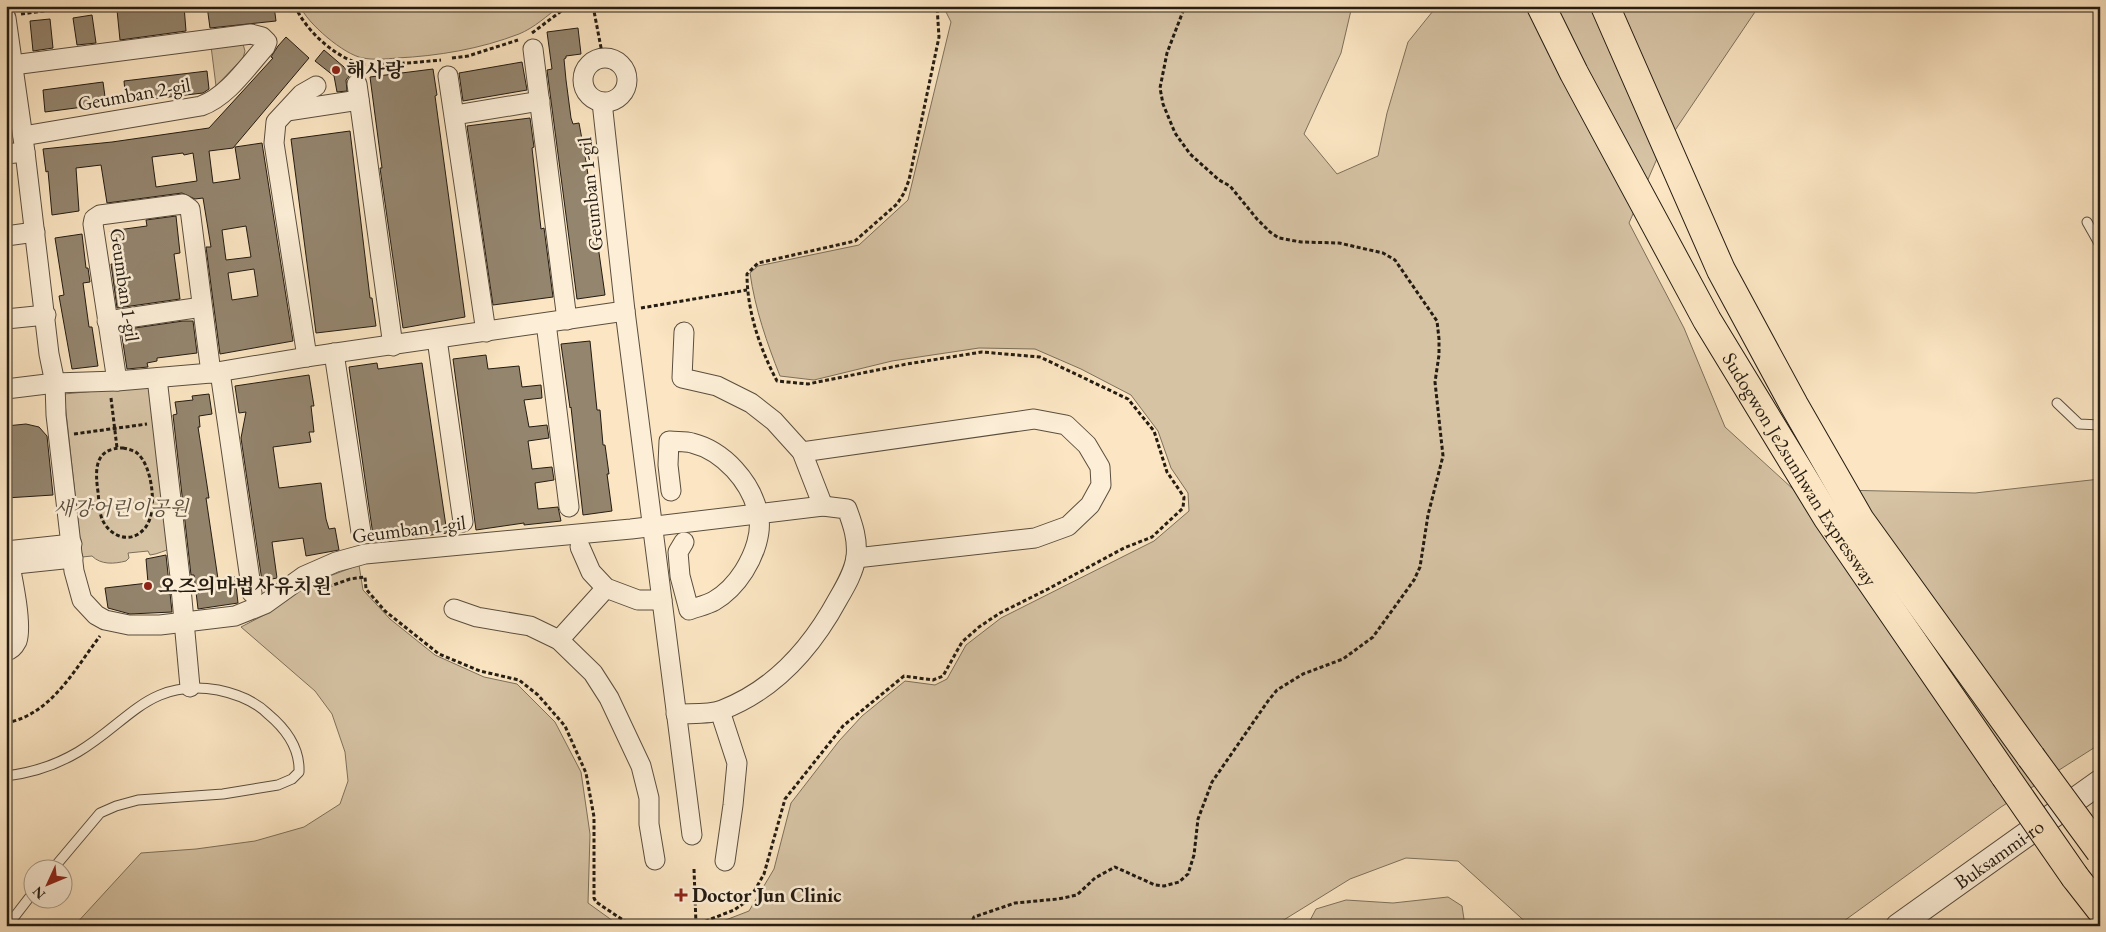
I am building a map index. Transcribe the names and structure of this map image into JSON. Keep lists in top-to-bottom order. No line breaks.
{"streets":{"highway":["Sudogwon Je2sunhwan Expressway"],"street":["Geumban 2-gil","Geumban 1-gil","Buksammi-ro"]},"parks":["새강어린이공원"],"places":{"other":["해사랑","오즈의마법사유치원"],"health":["Doctor Jun Clinic"]},"north":"bottom left"}
